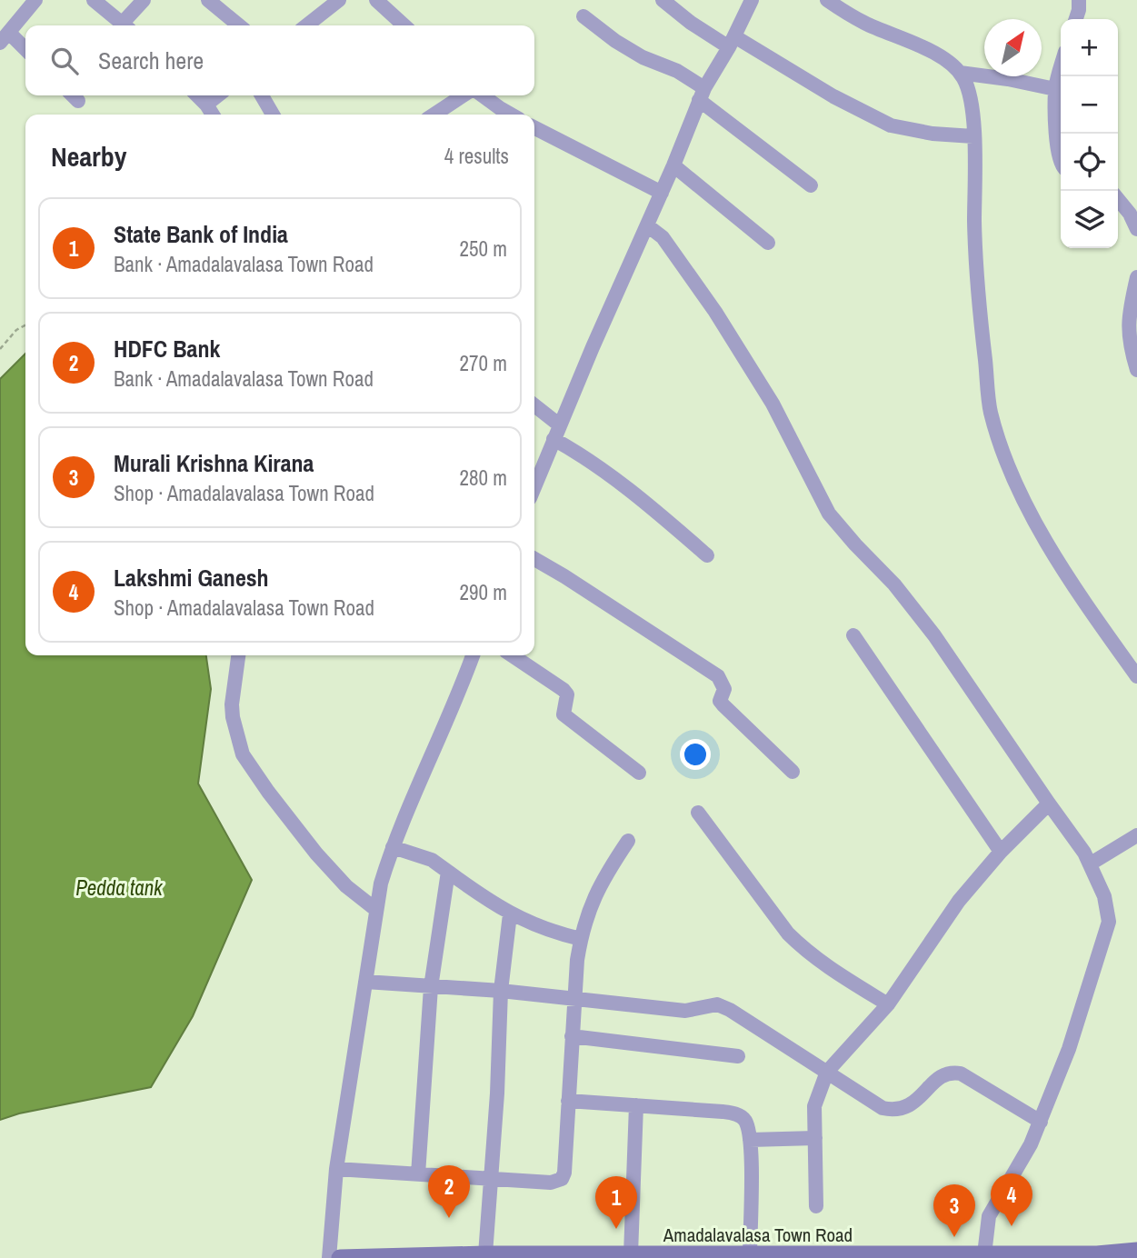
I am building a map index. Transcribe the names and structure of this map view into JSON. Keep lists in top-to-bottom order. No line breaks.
{"streets":{"main road":["Amadalavalasa Town Road"]},"water":["Pedda tank"],"north":"top right","page":{"map_buttons":["+","−"],"search":"Search here","heading":["Nearby","4 results"],"list":[{"mark":"1","name":"State Bank of India","note":"Bank · Amadalavalasa Town Road","value":"250 m"},{"mark":"2","name":"HDFC Bank","note":"Bank · Amadalavalasa Town Road","value":"270 m"},{"mark":"3","name":"Murali Krishna Kirana","note":"Shop · Amadalavalasa Town Road","value":"280 m"},{"mark":"4","name":"Lakshmi Ganesh","note":"Shop · Amadalavalasa Town Road","value":"290 m"}],"pins":["2","4","1","3"]}}
